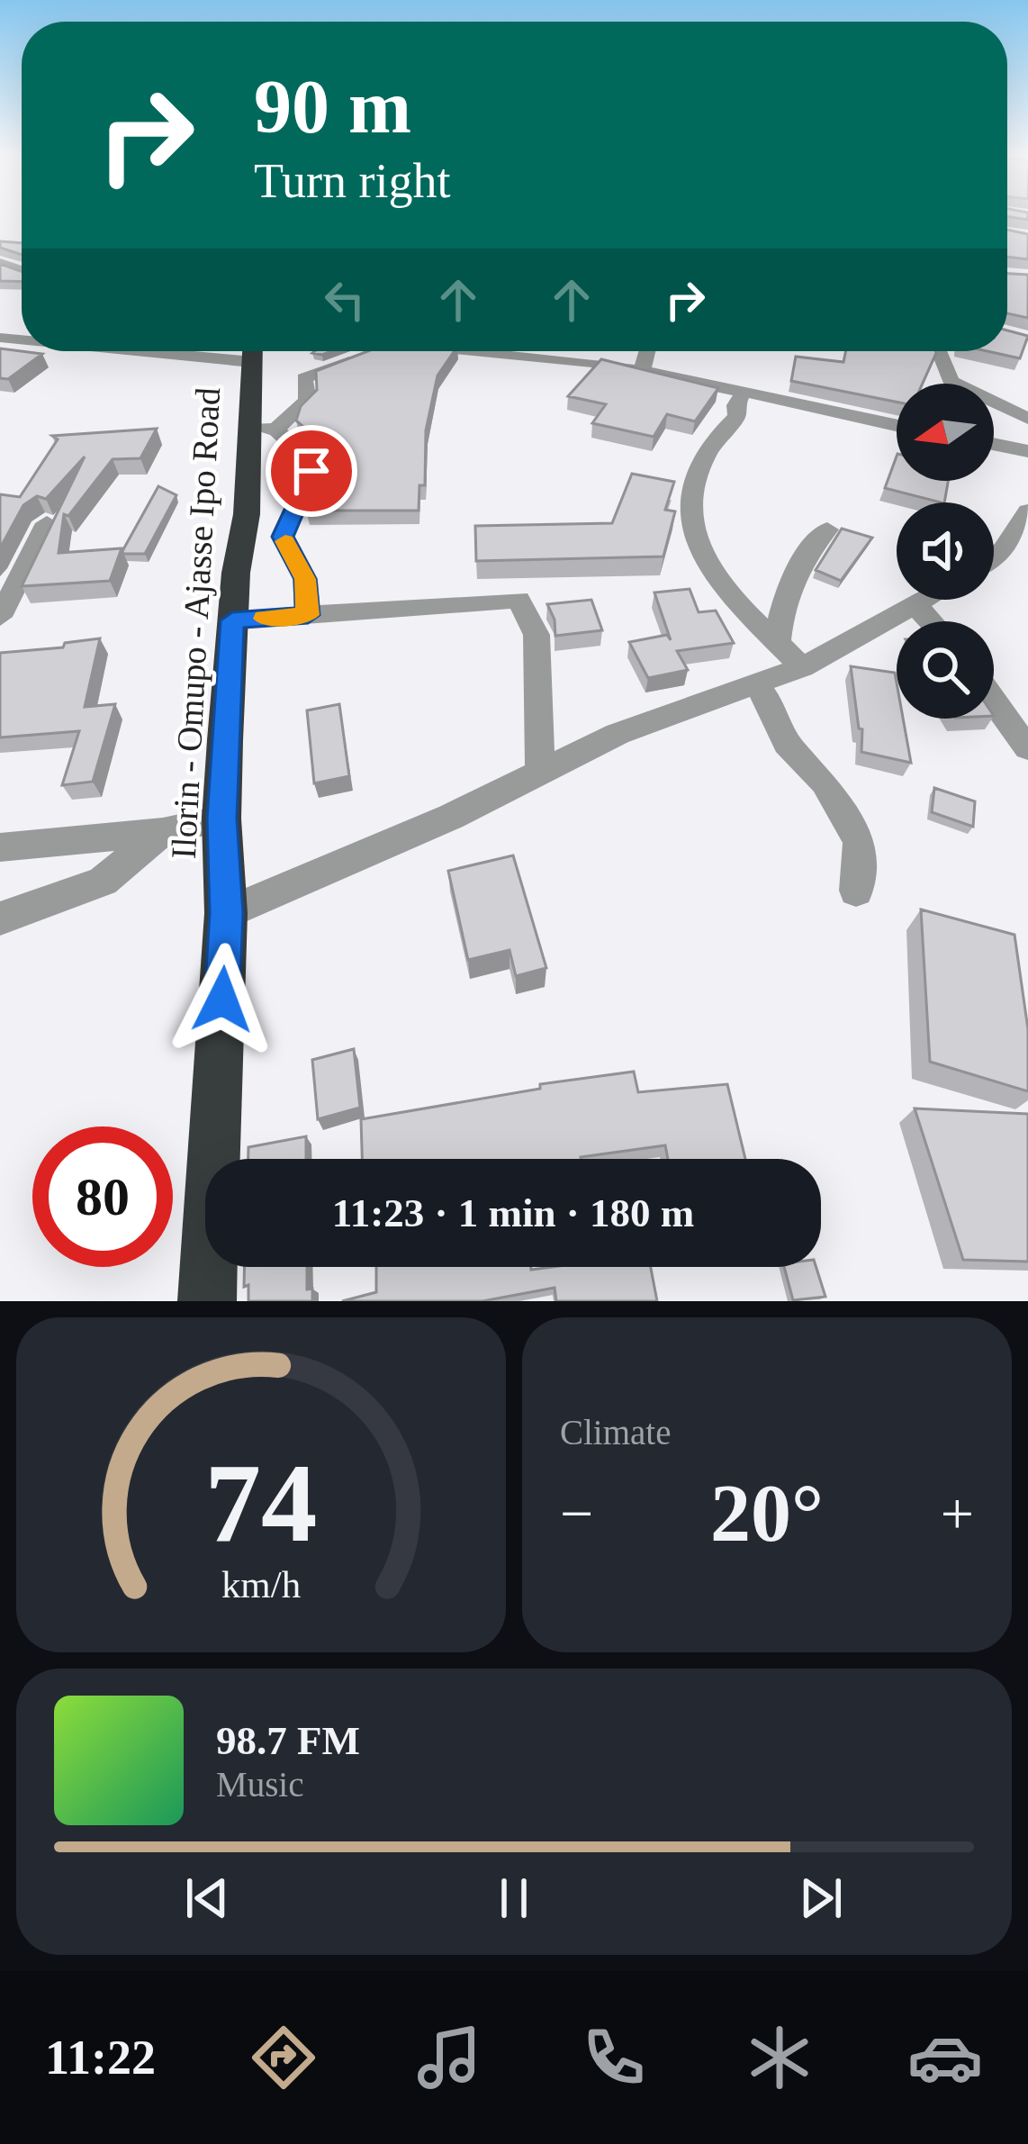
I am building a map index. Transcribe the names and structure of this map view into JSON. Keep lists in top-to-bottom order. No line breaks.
{"streets":{"highway":["Ilorin - Omupo - Ajasse Ipo Road"]},"north":"left","page":{"turn":["90 m","Turn right"],"limit":"80","trip":"11:23 · 1 min · 180 m","tile":"Climate","heat":["−","20°","+"],"song":["98.7 FM","Music"],"tabs":"11:22","gauge":["74","km/h"]}}
